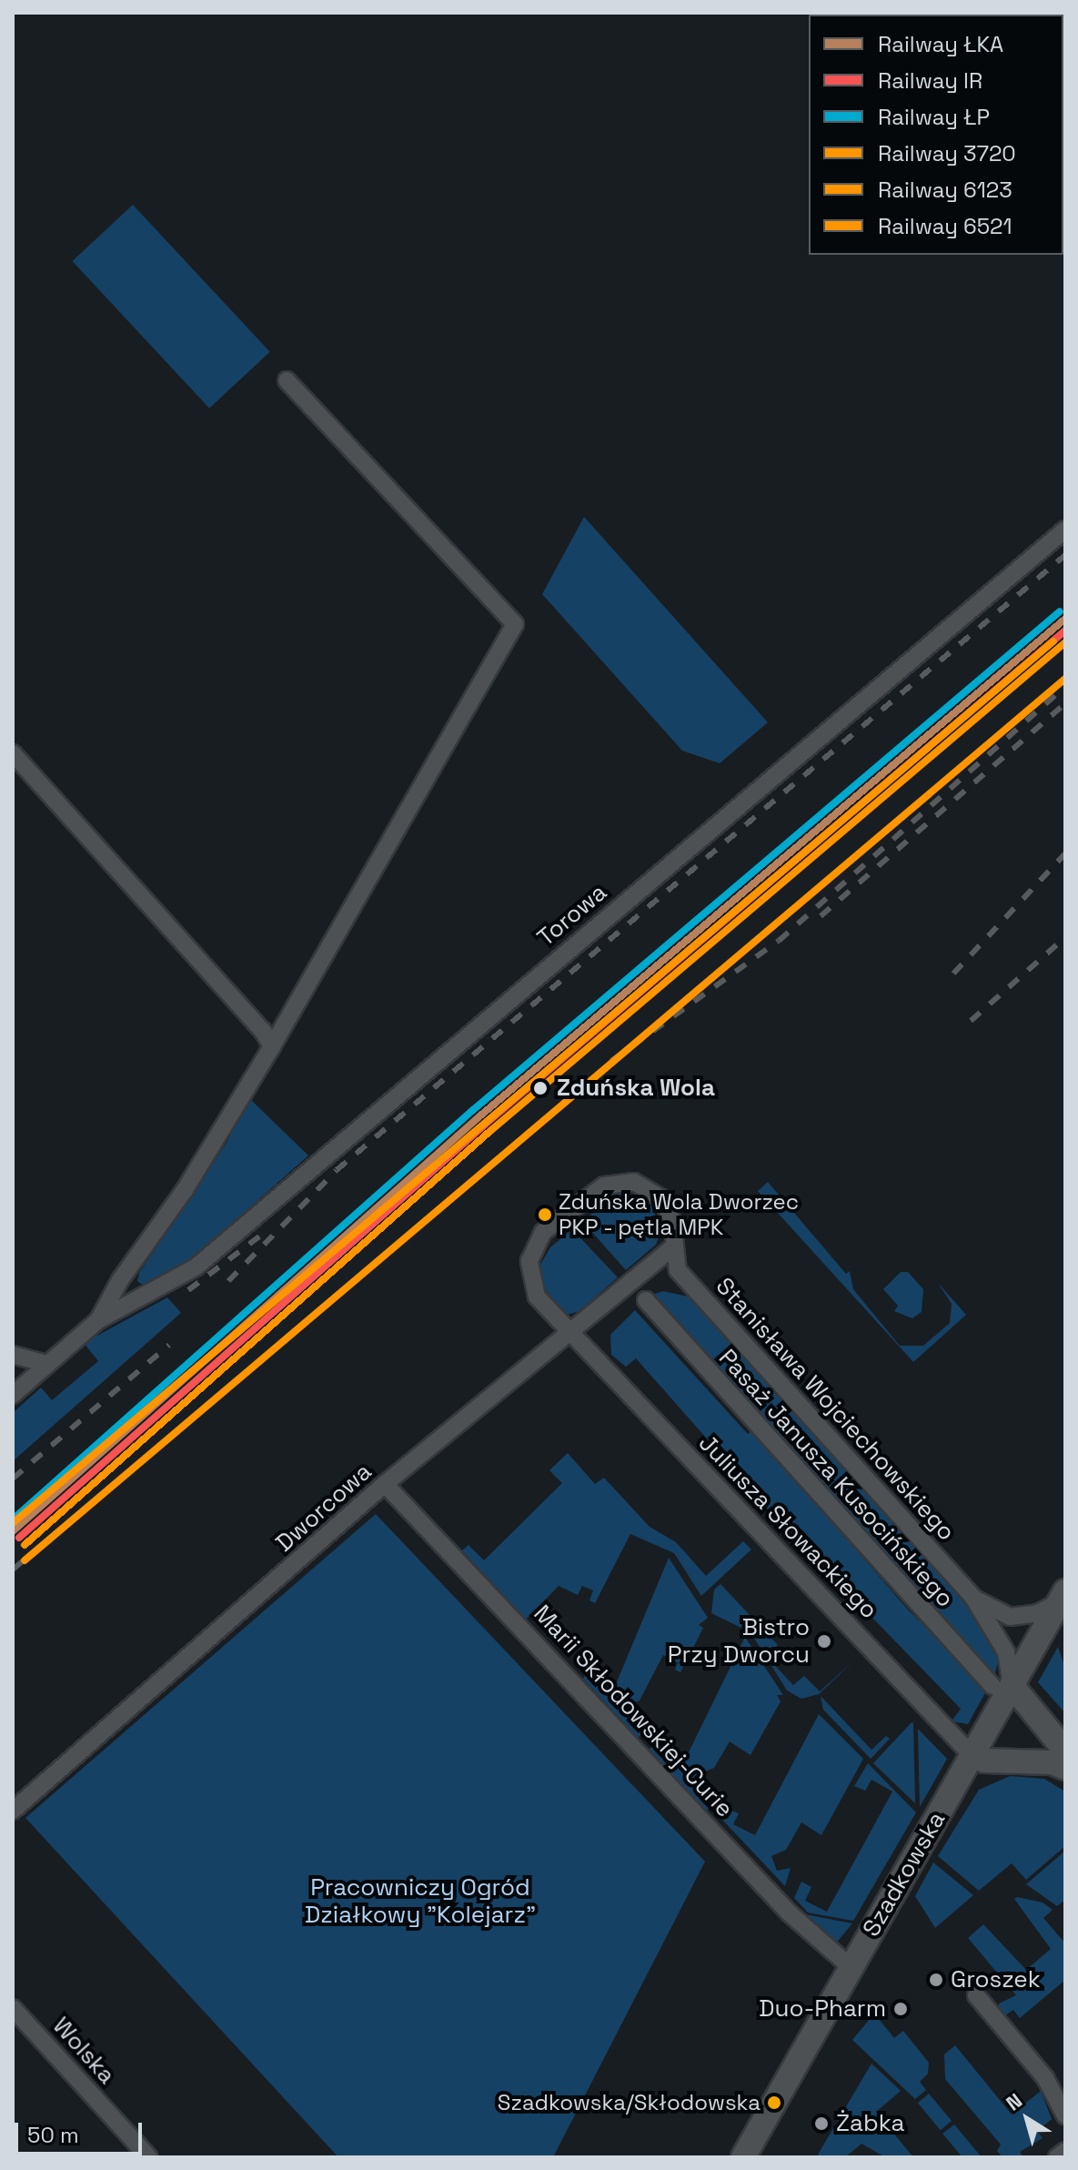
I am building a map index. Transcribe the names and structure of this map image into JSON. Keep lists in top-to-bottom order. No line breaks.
{"streets":{"street":["Torowa","Stanisława Wojciechowskiego","Pasaż Janusza Kusocińskiego","Dworcowa","Juliusza Słowackiego","Marii Skłodowskiej-Curie","Szadkowska","Wolska"]},"crossings":[["Stanisława Wojciechowskiego","Pasaż Janusza Kusocińskiego"],["Stanisława Wojciechowskiego","Dworcowa"],["Stanisława Wojciechowskiego","Juliusza Słowackiego"],["Stanisława Wojciechowskiego","Szadkowska"],["Pasaż Janusza Kusocińskiego","Szadkowska"],["Dworcowa","Juliusza Słowackiego"],["Dworcowa","Marii Skłodowskiej-Curie"],["Juliusza Słowackiego","Szadkowska"],["Marii Skłodowskiej-Curie","Szadkowska"]],"parks":["Pracowniczy Ogród Działkowy \"Kolejarz\""],"places":["Zduńska Wola","Zduńska Wola Dworzec PKP - pętla MPK","Bistro Przy Dworcu","Groszek","Duo-Pharm","Szadkowska/Skłodowska","Żabka"],"lines":["rail line ŁP","rail line ŁKA","rail line IR","rail line 6521","rail line 3720","rail line 6123"],"legend":["Railway ŁKA","Railway IR","Railway ŁP","Railway 3720","Railway 6123","Railway 6521"],"scale_bar":"50 m","north":"top left"}
